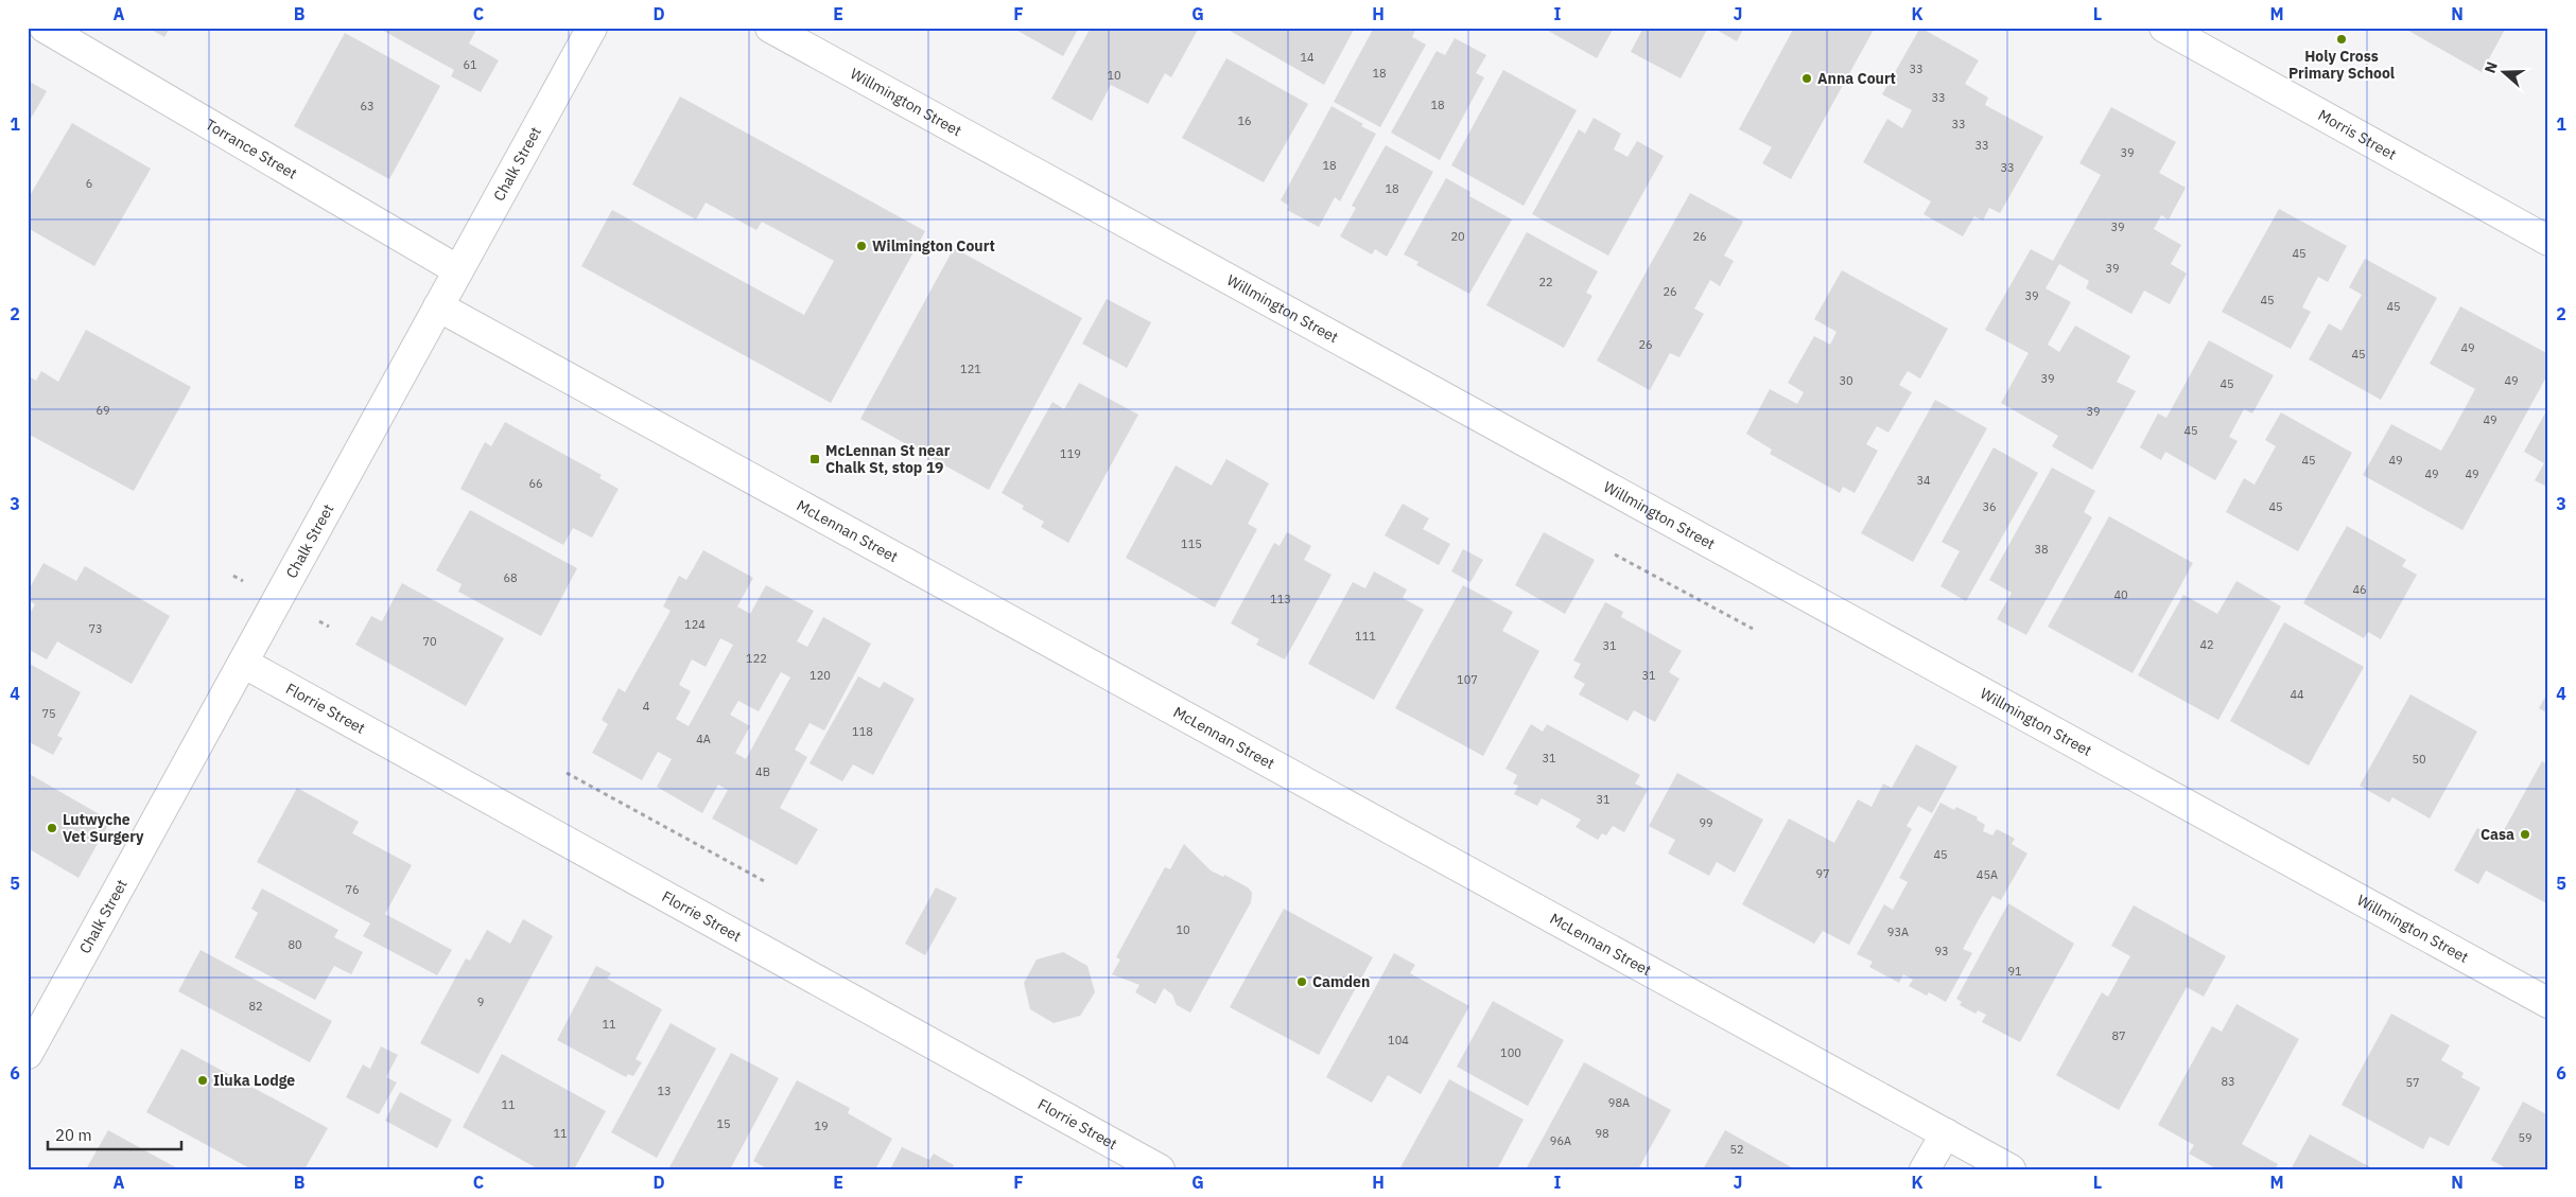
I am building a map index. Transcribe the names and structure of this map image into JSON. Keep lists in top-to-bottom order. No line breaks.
{"streets":{"street":["Willmington Street","Morris Street","Torrance Street","Chalk Street","McLennan Street","Florrie Street"]},"crossings":[["Torrance Street","Chalk Street"],["Chalk Street","McLennan Street"],["Chalk Street","Florrie Street"]],"places":{"other":["Holy Cross Primary School","Anna Court","Wilmington Court","Lutwyche Vet Surgery","Casa","Camden","Iluka Lodge"],"transit":["McLennan St near Chalk St, stop 19"]},"house_numbers":["14","61","33","18","10","33","18","63","16","33","33","39","18","33","6","18","39","20","26","45","39","22","26","39","45","45","26","49","45","121","39","30","49","45","69","39","49","45","119","45","49","49","49","34","66","36","45","115","38","68","46","40","113","124","73","111","70","42","31","122","120","31","107","44","4","75","118","4A","31","50","4B","31","99","45","97","45A","76","10","93A","80","93","91","9","82","11","87","104","100","83","57","13","98A","11","15","19","11","98","59","96A","52"],"scale_bar":"20 m","north":"left","grid":{"columns":["A","B","C","D","E","F","G","H","I","J","K","L","M","N"],"rows":["1","2","3","4","5","6"]}}
